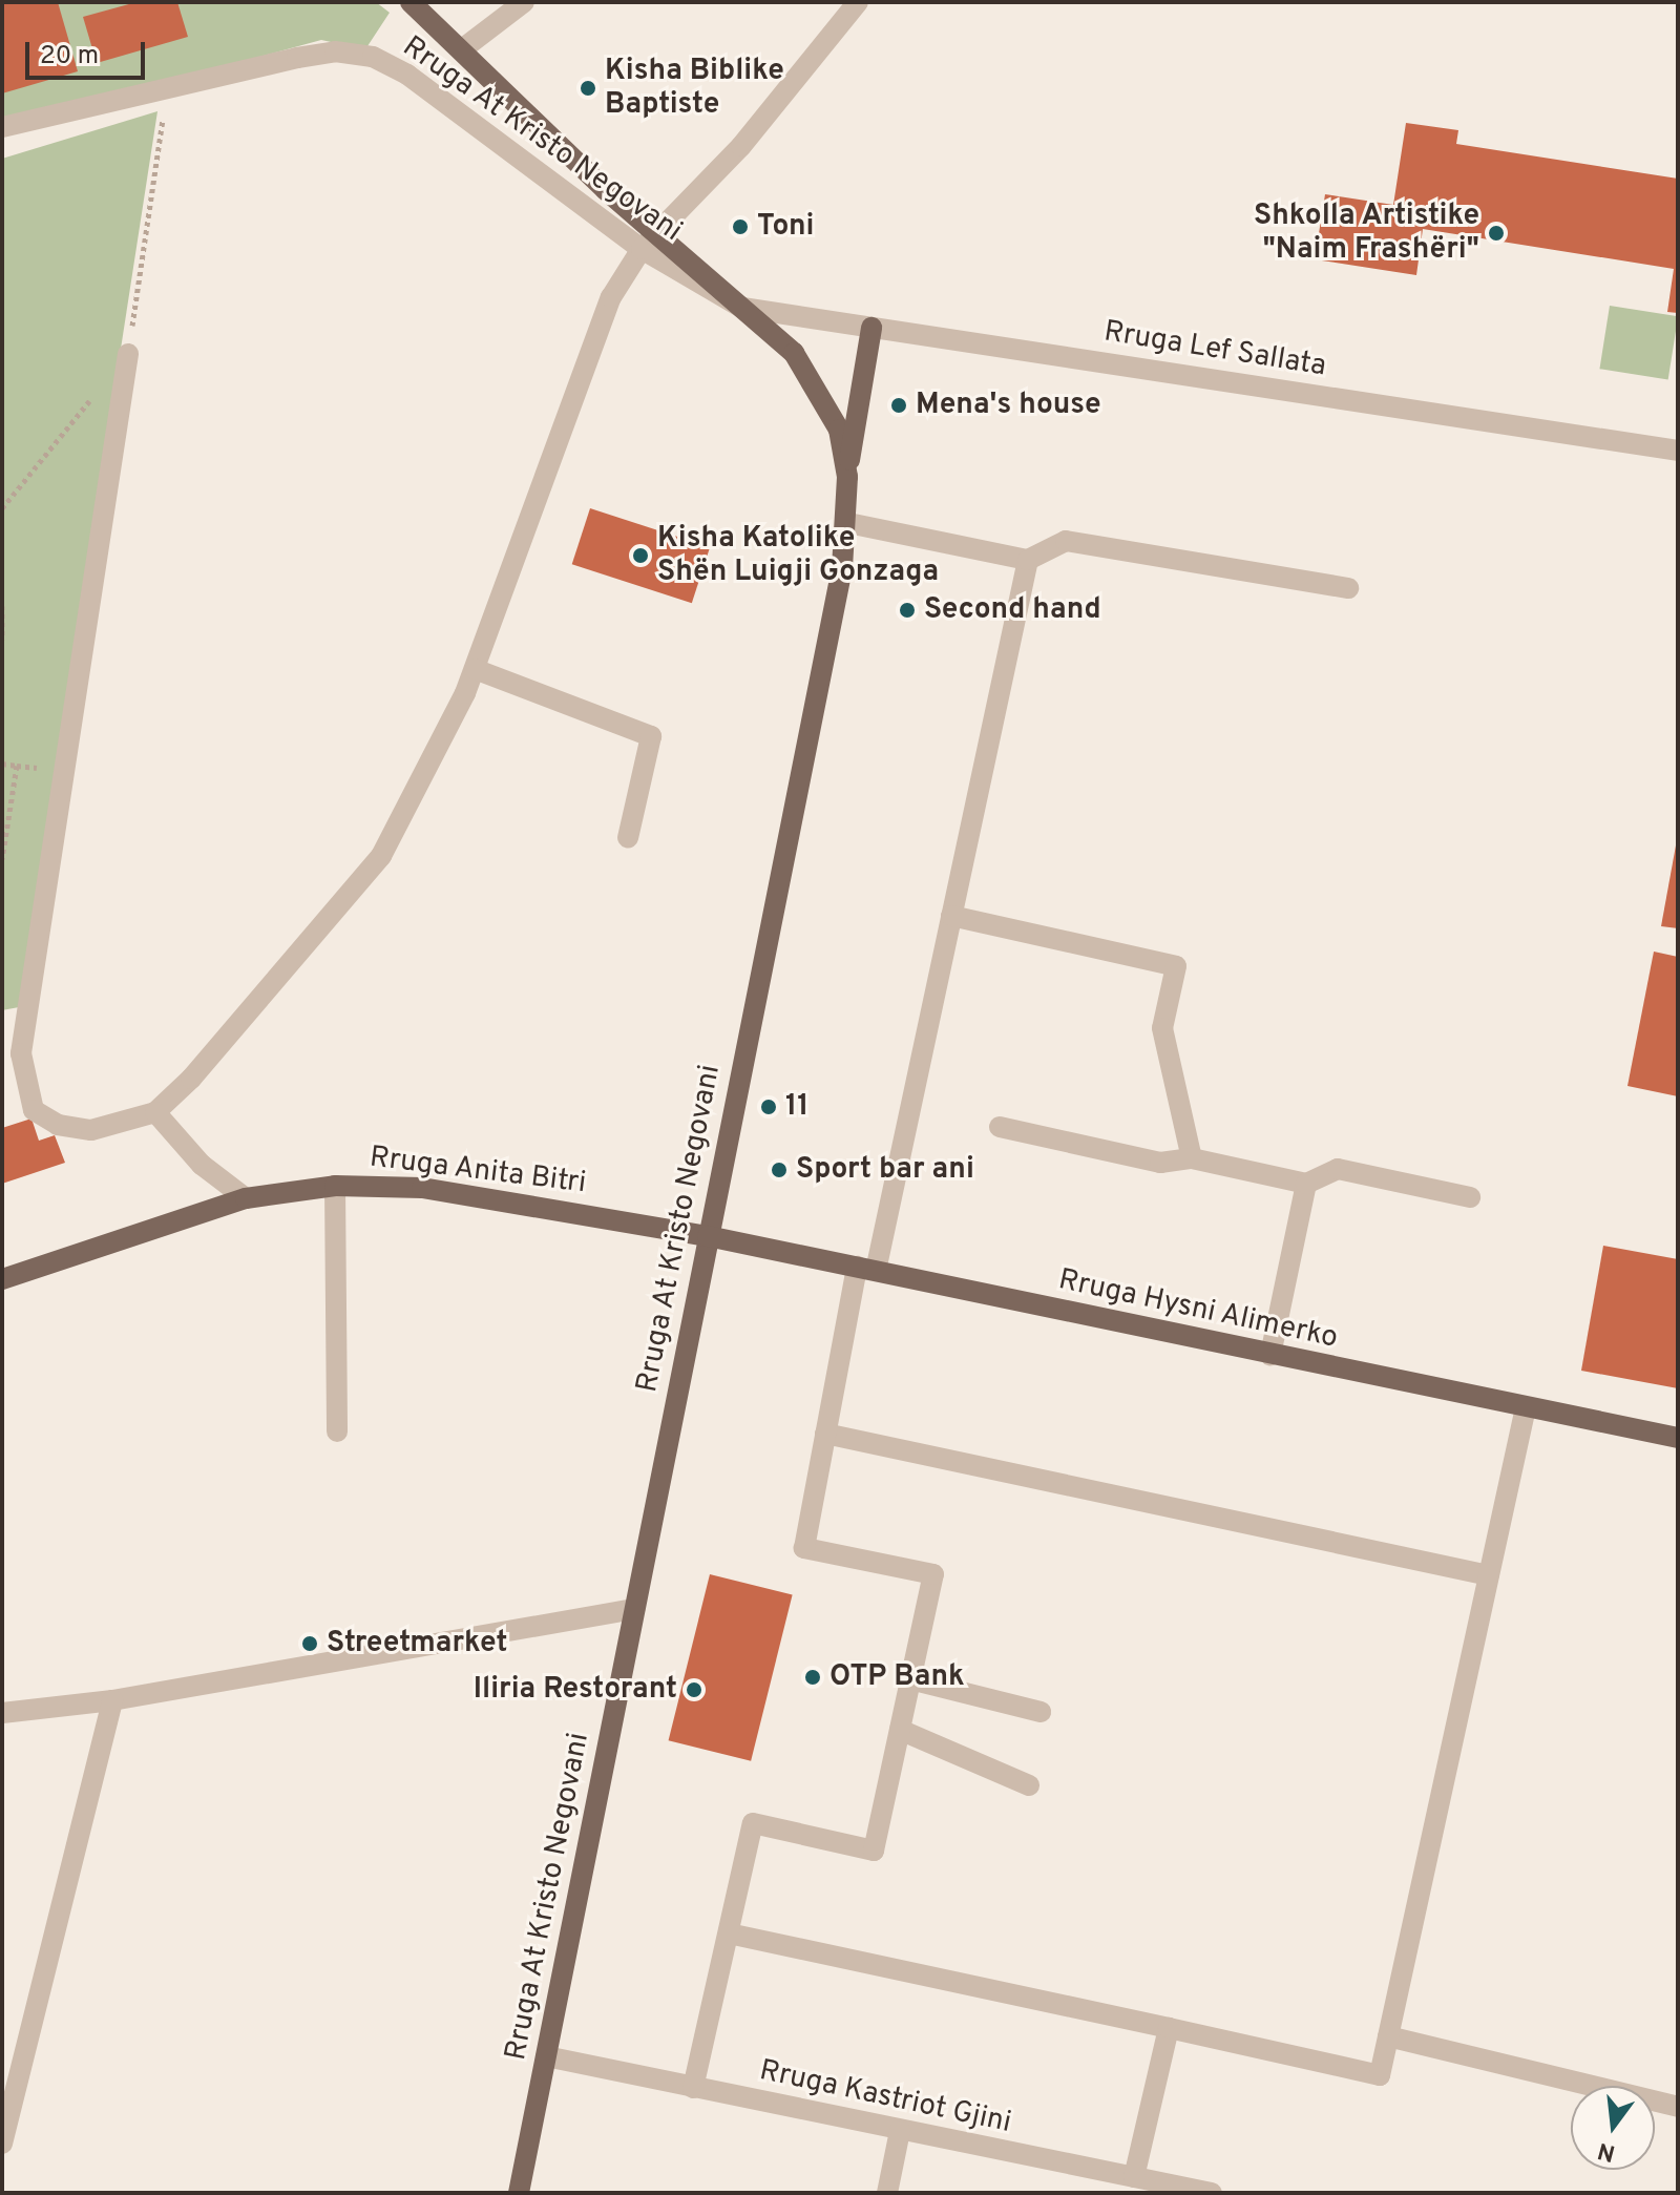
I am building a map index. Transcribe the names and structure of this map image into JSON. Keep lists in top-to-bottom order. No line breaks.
{"streets":{"main road":["Rruga At Kristo Negovani","Rruga Anita Bitri","Rruga Hysni Alimerko"],"street":["Rruga Lef Sallata","Rruga Kastriot Gjini"]},"crossings":[["Rruga At Kristo Negovani","Rruga Lef Sallata"],["Rruga At Kristo Negovani","Rruga Anita Bitri"],["Rruga At Kristo Negovani","Rruga Hysni Alimerko"],["Rruga At Kristo Negovani","Rruga Kastriot Gjini"],["Rruga Anita Bitri","Rruga Hysni Alimerko"]],"places":["Kisha Biblike Baptiste","Toni","Shkolla Artistike \"Naim Frashëri\"","Mena's house","Kisha Katolike Shën Luigji Gonzaga","Second hand","11","Sport bar ani","Streetmarket","OTP Bank","Iliria Restorant"],"scale_bar":"20 m","north":"bottom"}
